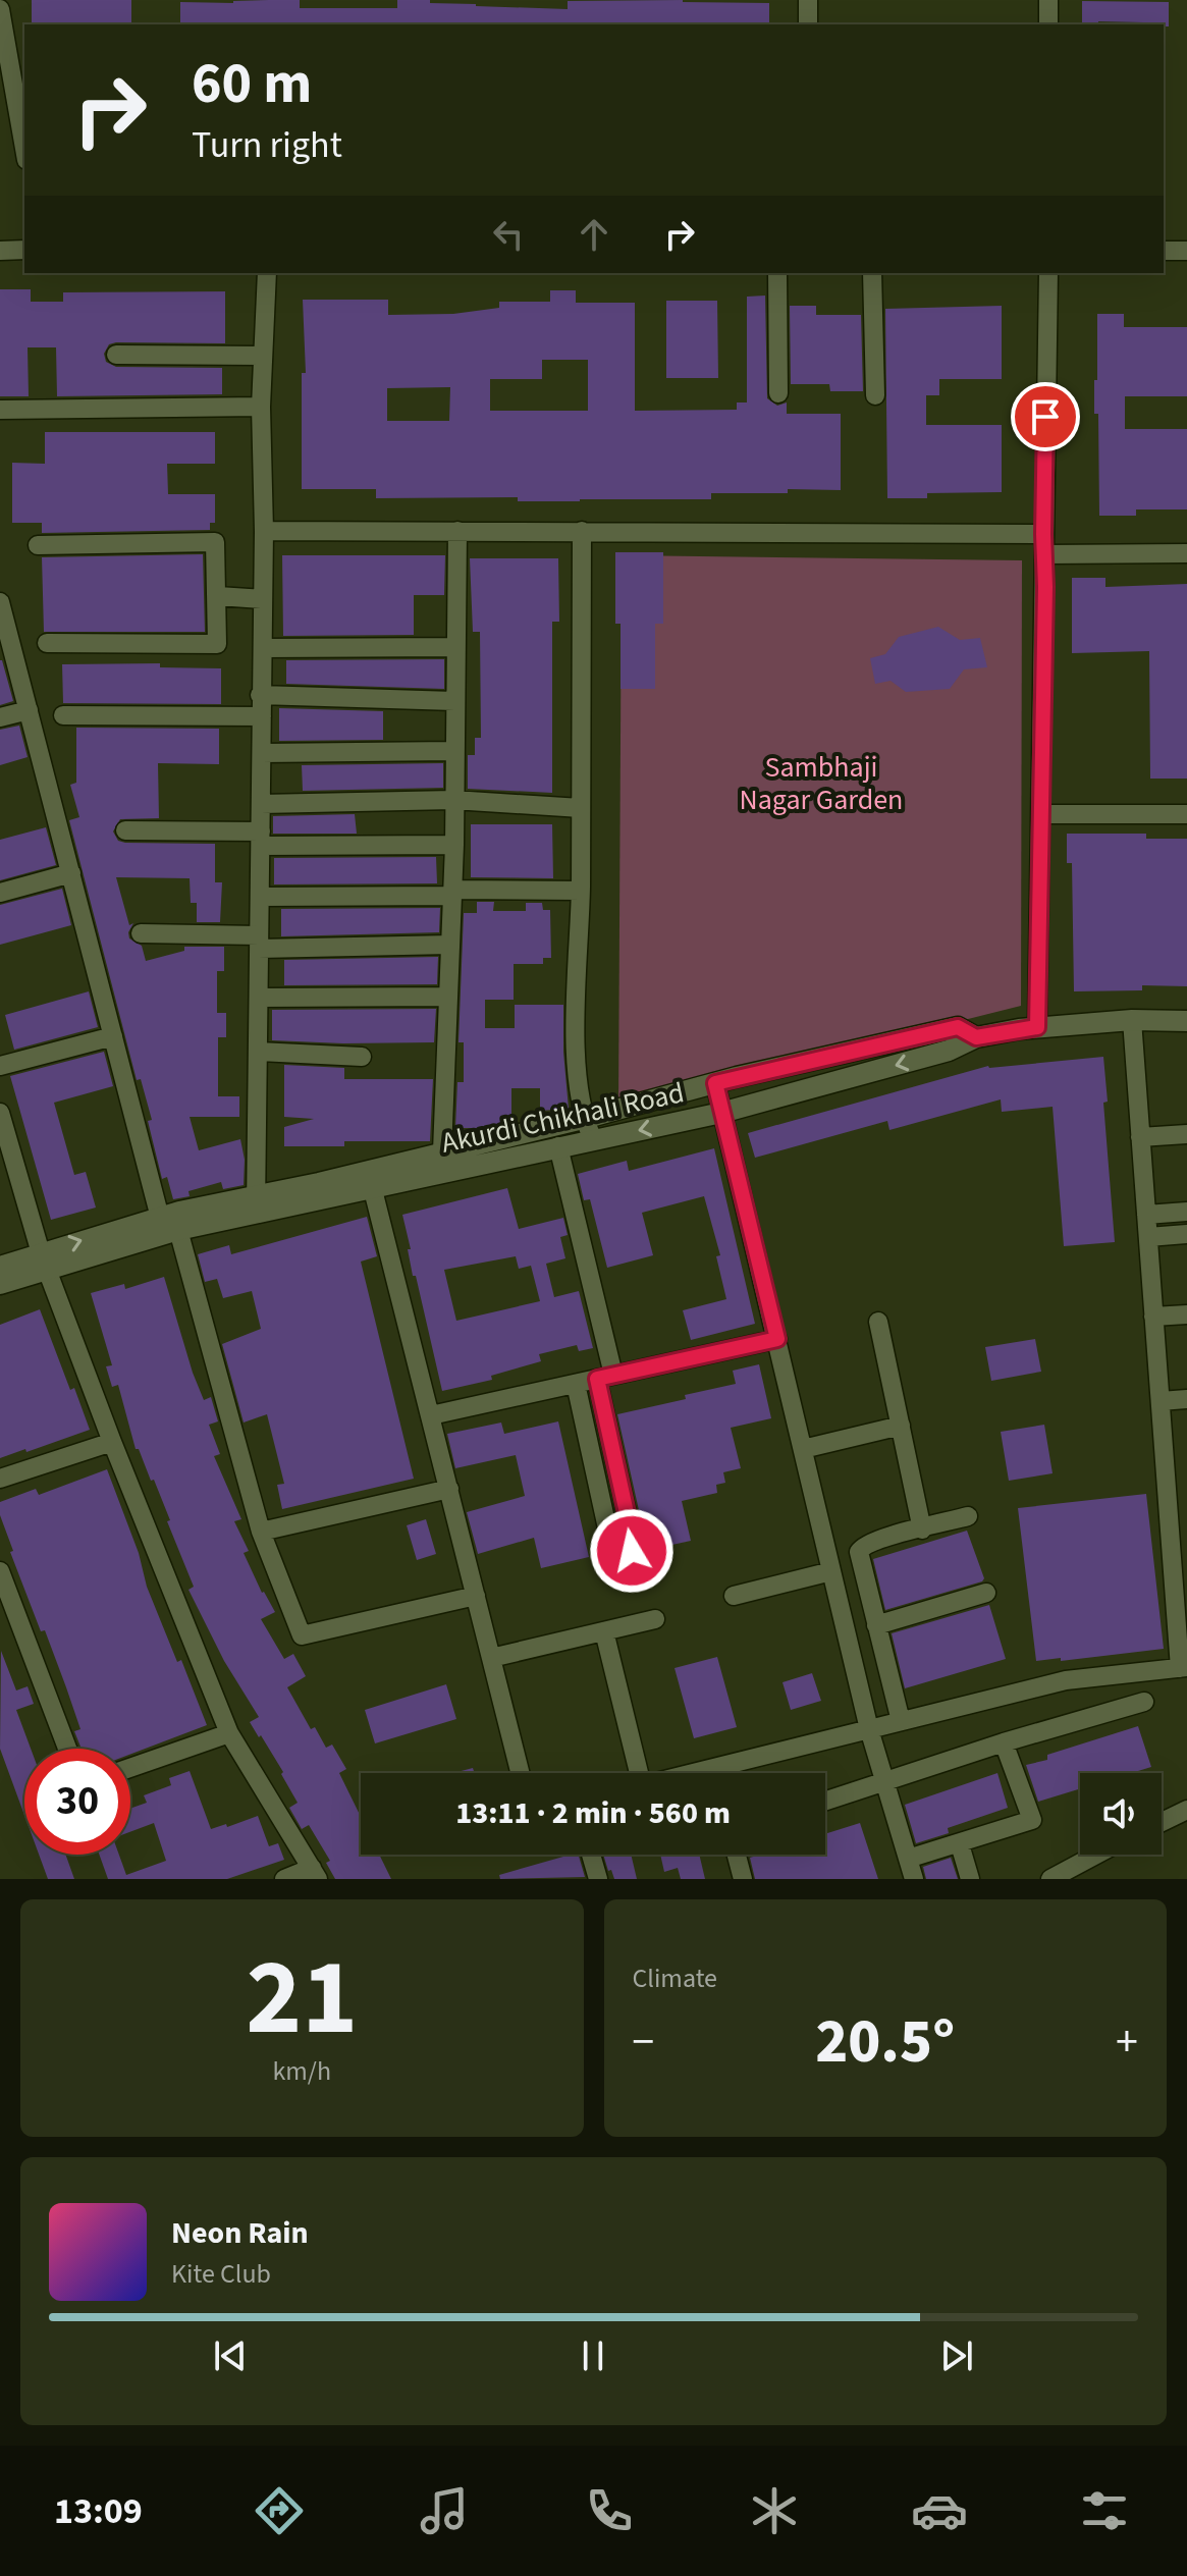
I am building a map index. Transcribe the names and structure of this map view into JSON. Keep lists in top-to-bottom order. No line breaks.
{"streets":{"main road":["Akurdi Chikhali Road"]},"parks":["Sambhaji Nagar Garden"],"page":{"turn":["60 m","Turn right"],"limit":"30","trip":"13:11 · 2 min · 560 m","tile":[["21","km/h"],"Climate"],"heat":["−","20.5°","+"],"song":["Neon Rain","Kite Club"],"tabs":"13:09"}}
